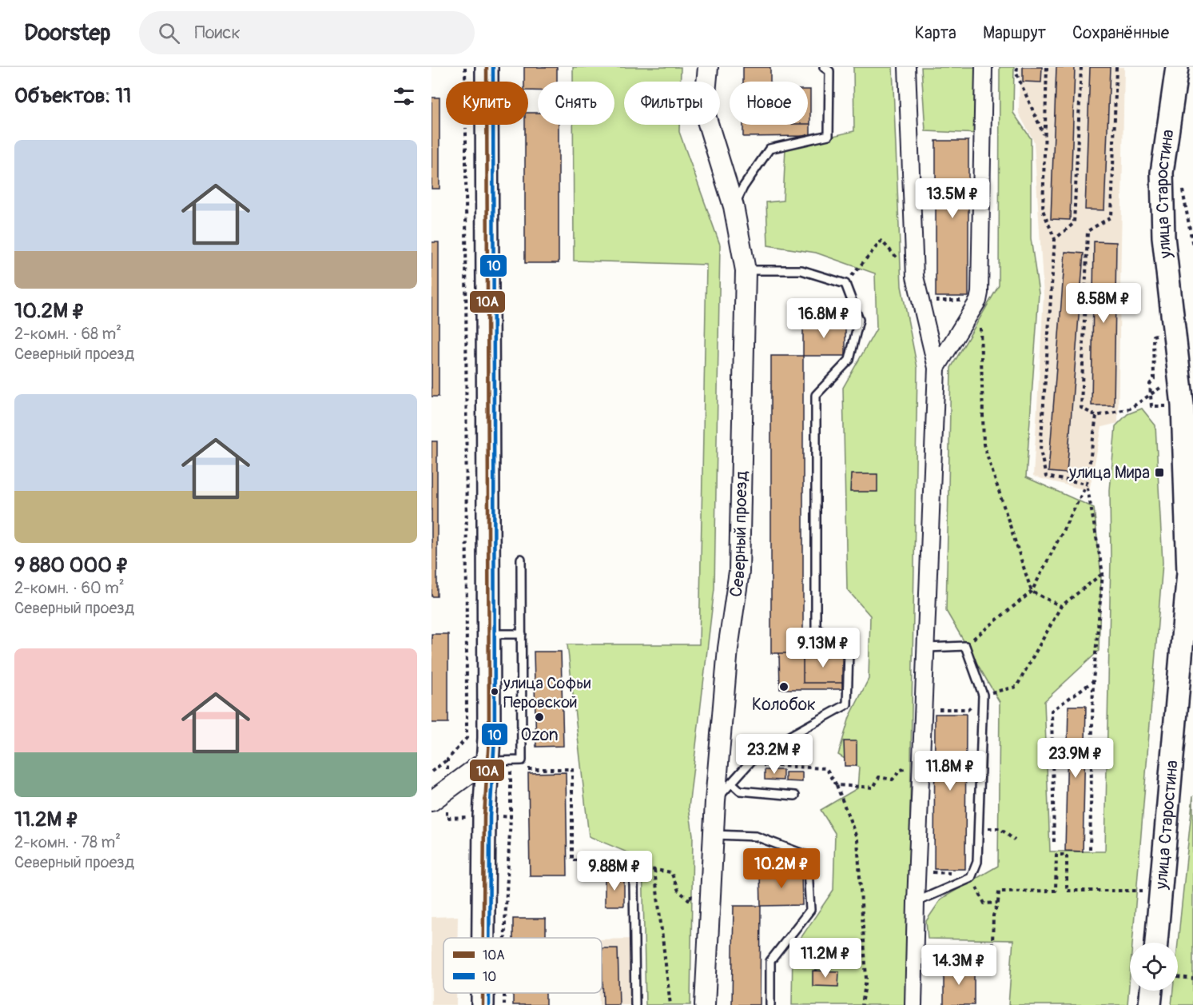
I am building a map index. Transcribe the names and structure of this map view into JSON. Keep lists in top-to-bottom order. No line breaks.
{"streets":{"main road":["улица Старостина"],"street":["Северный проезд"]},"places":{"transit":["улица Мира"],"other":["Колобок","улица Софьи Перовской","Ozon"]},"lines":["transit line 10А","transit line 10"],"legend":["10А","10"],"page":{"header":"Doorstep","search":"Поиск","nav":["Карта","Маршрут","Сохранённые"],"heading":"Объектов: 11","chip":["Купить","Снять","Фильтры","Новое"],"list":[{"name":"10.2M ₽","note":"2-комн. · 68 m² · Северный проезд"},{"name":"9 880 000 ₽","note":"2-комн. · 60 m² · Северный проезд"},{"name":"11.2M ₽","note":"2-комн. · 78 m² · Северный проезд"}],"price":["13.5M ₽","8.58M ₽","16.8M ₽","9.13M ₽","23.2M ₽","23.9M ₽","11.8M ₽","10.2M ₽","9.88M ₽","11.2M ₽","14.3M ₽"]}}
